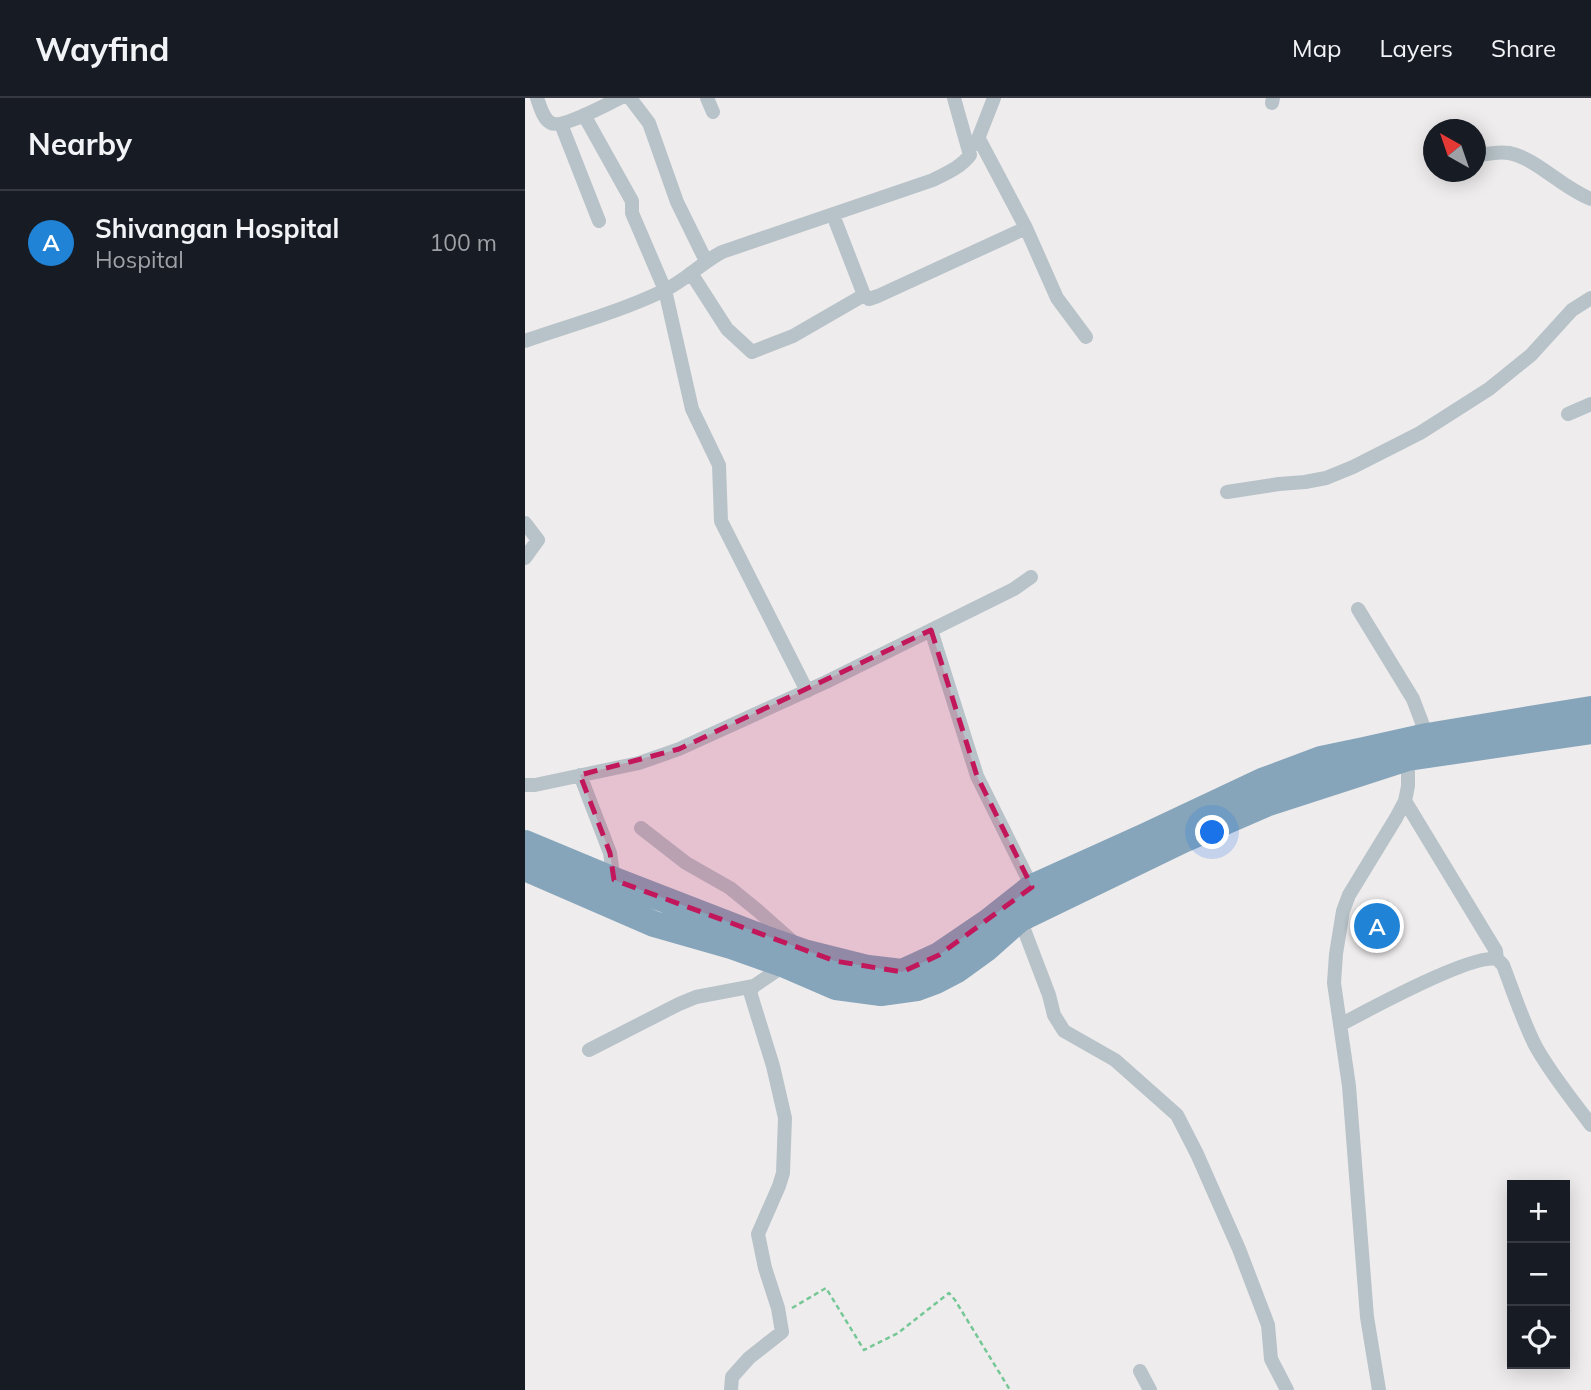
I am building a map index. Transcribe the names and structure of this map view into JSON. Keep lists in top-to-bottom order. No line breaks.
{"north":"top left","page":{"header":"Wayfind","nav":["Map","Layers","Share"],"heading":"Nearby","list":[{"mark":"A","name":"Shivangan Hospital","note":"Hospital","value":"100 m"}],"pins":"A","map_buttons":["+","−"]}}
